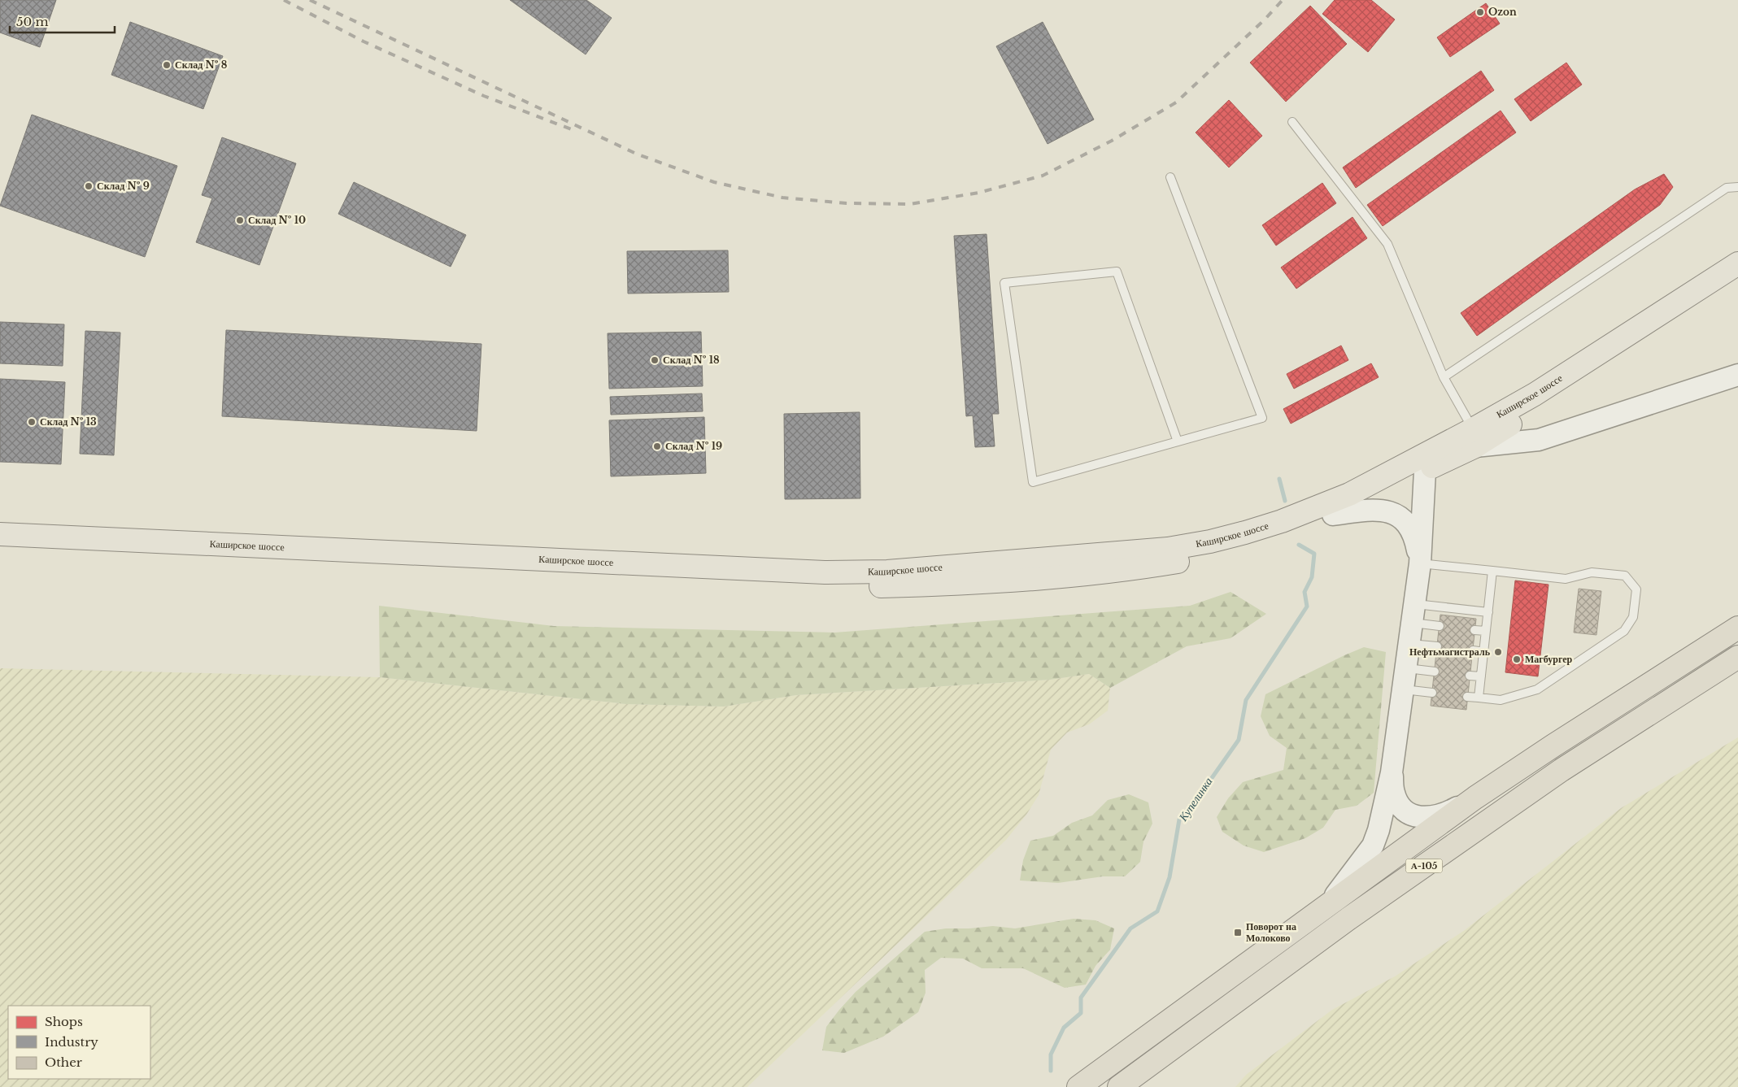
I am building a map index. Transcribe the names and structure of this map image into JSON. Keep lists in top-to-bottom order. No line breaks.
{"streets":{"highway":["А-105"],"main road":["Каширское шоссе"]},"water":["Купелинка"],"places":{"other":["Ozon","Склад № 8","Склад № 9","Склад № 10","Склад № 18","Склад № 13","Склад № 19","Нефтьмагистраль","Магбургер"],"transit":["Поворот на Молоково"]},"legend":["Shops","Industry","Other"],"scale_bar":"50 m"}
